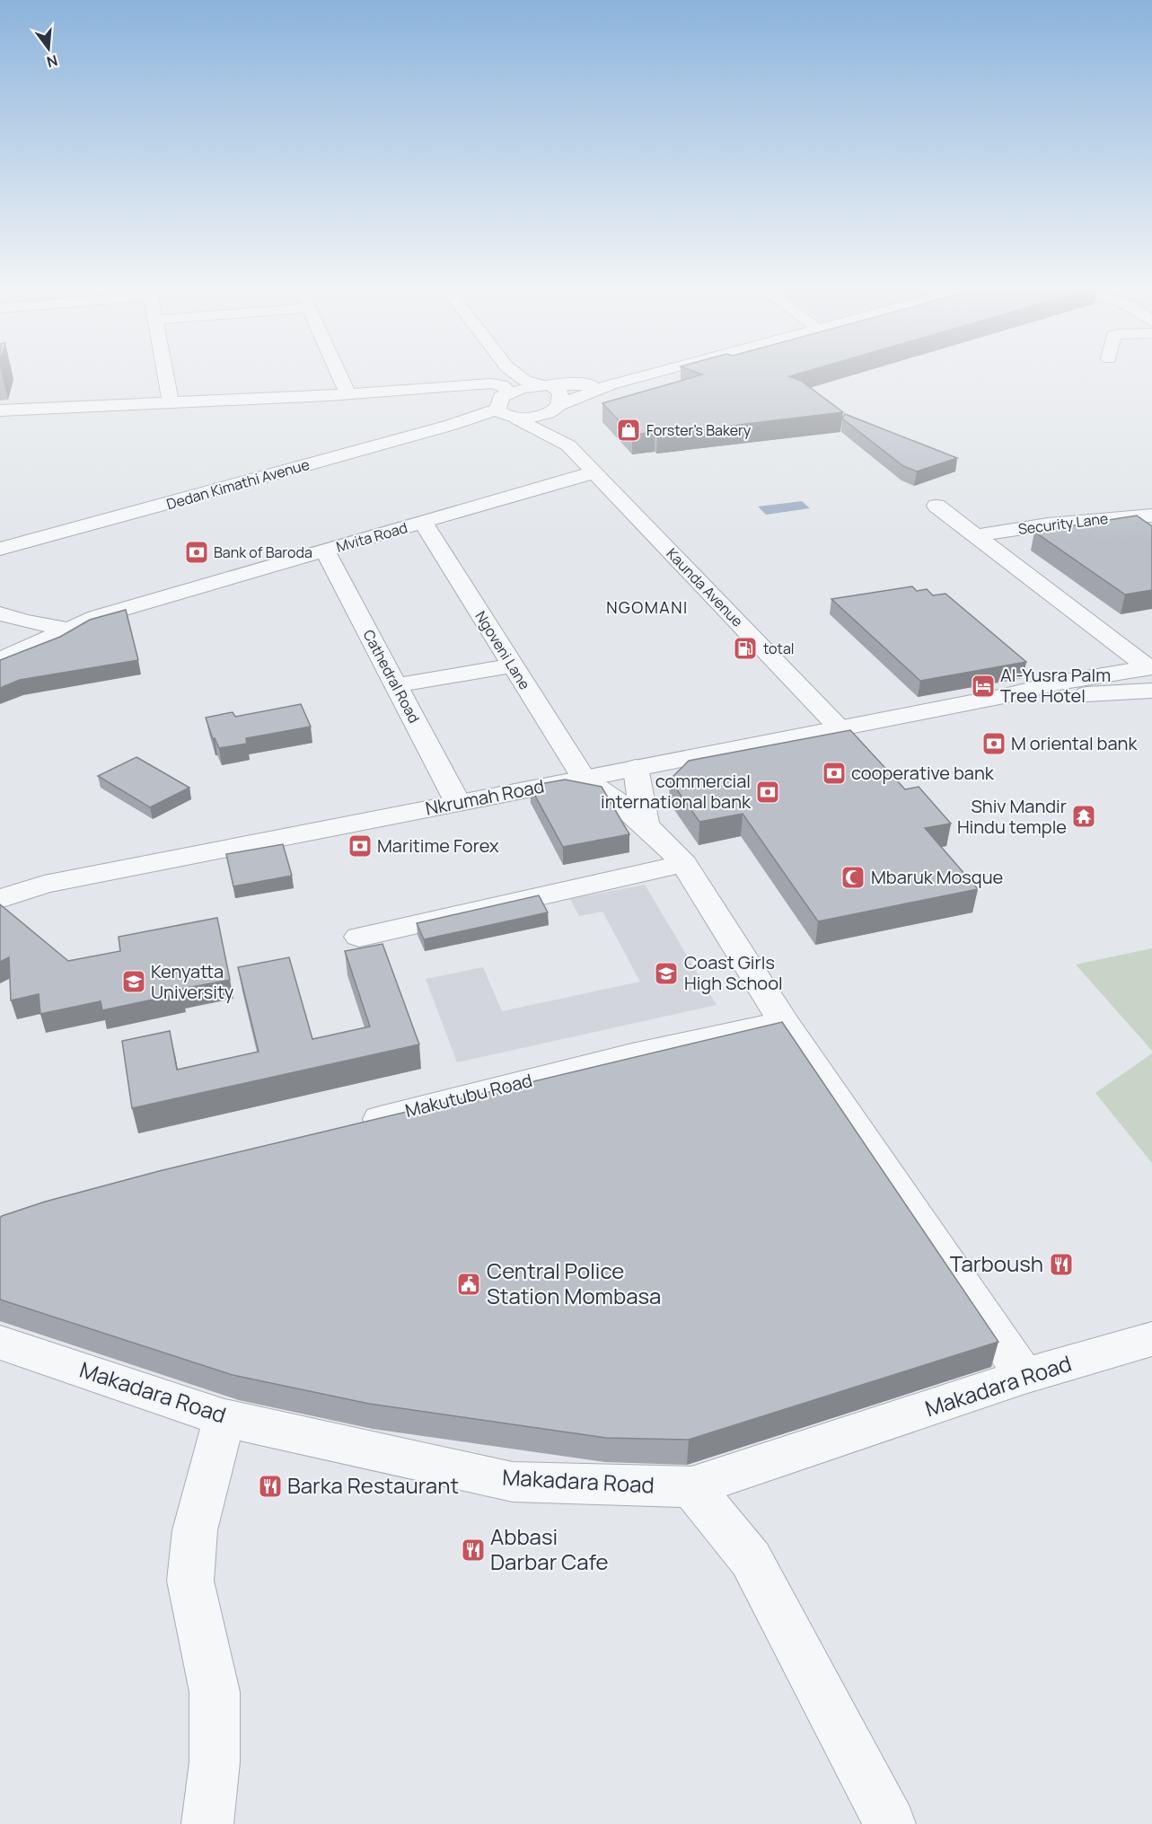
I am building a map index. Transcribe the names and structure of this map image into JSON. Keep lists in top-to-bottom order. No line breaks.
{"streets":{"street":["Dedan Kimathi Avenue","Security Lane","Mvita Road","Kaunda Avenue","Ngoveni Lane","Cathedral Road","Nkrumah Road","Makutubu Road","Makadara Road"]},"crossings":[["Mvita Road","Kaunda Avenue"],["Mvita Road","Ngoveni Lane"],["Mvita Road","Cathedral Road"],["Kaunda Avenue","Nkrumah Road"],["Ngoveni Lane","Nkrumah Road"],["Cathedral Road","Nkrumah Road"]],"districts":["NGOMANI"],"places":{"shop":["Forster's Bakery"],"bank":["Bank of Baroda","M oriental bank","cooperative bank","commercial international bank","Maritime Forex"],"fuel station":["total"],"hotel":["Al-Yusra Palm Tree Hotel"],"temple":["Shiv Mandir Hindu temple"],"mosque":["Mbaruk Mosque"],"school or university":["Coast Girls High School","Kenyatta University"],"restaurant":["Tarboush","Barka Restaurant","Abbasi Darbar Cafe"],"public building":["Central Police Station Mombasa"]},"north":"bottom"}
